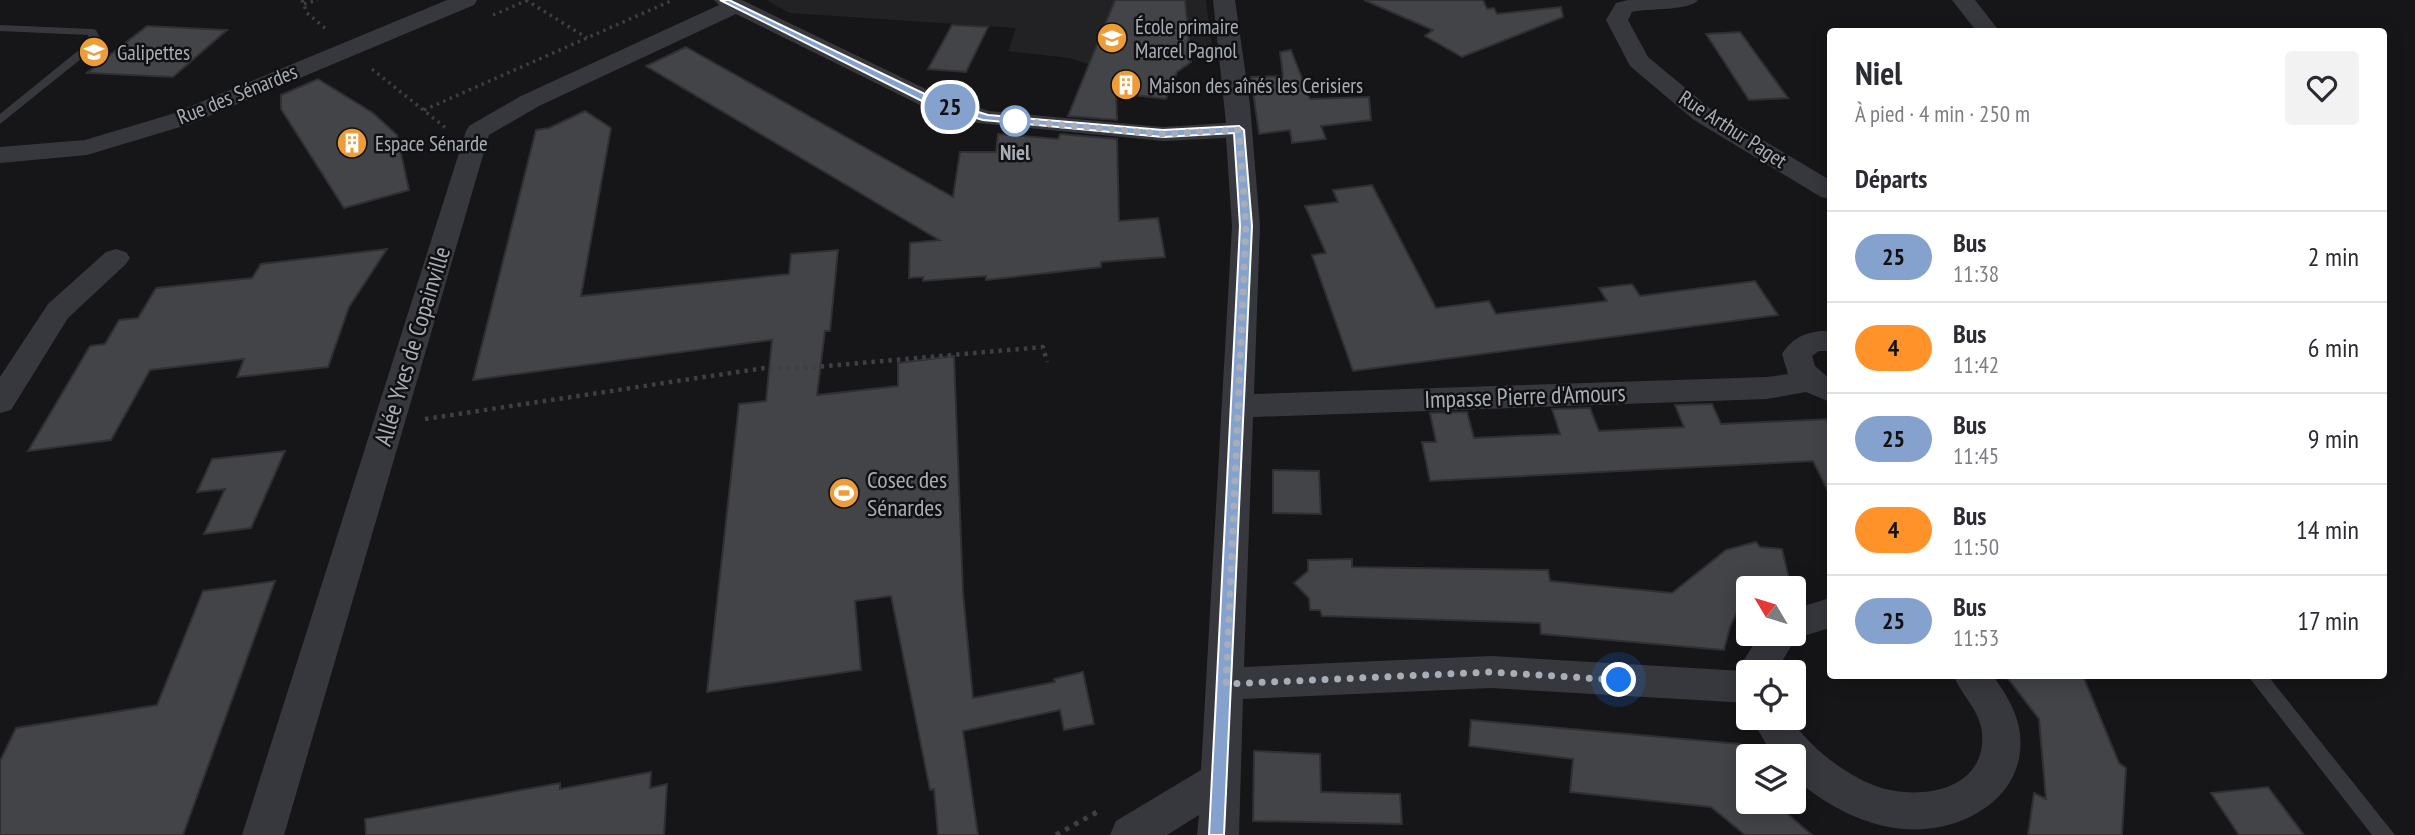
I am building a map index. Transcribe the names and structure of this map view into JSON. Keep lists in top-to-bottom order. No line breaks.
{"streets":{"street":["Rue des Sénardes","Rue Arthur Paget","Allée Yves de Copainville","Impasse Pierre d'Amours"]},"places":{"school or university":["École primaire Marcel Pagnol","Galipettes"],"building":["Maison des aînés les Cerisiers","Espace Sénarde"],"other":["Niel"],"sports":["Cosec des Sénardes"]},"lines":["bus line 25"],"north":"top left","page":{"on_map":"25","heading":[["Niel","À pied · 4 min · 250 m"],"Départs"],"list":[{"mark":"25","name":"Bus","note":"11:38","value":"2 min"},{"mark":"4","name":"Bus","note":"11:42","value":"6 min"},{"mark":"25","name":"Bus","note":"11:45","value":"9 min"},{"mark":"4","name":"Bus","note":"11:50","value":"14 min"},{"mark":"25","name":"Bus","note":"11:53","value":"17 min"}]}}
